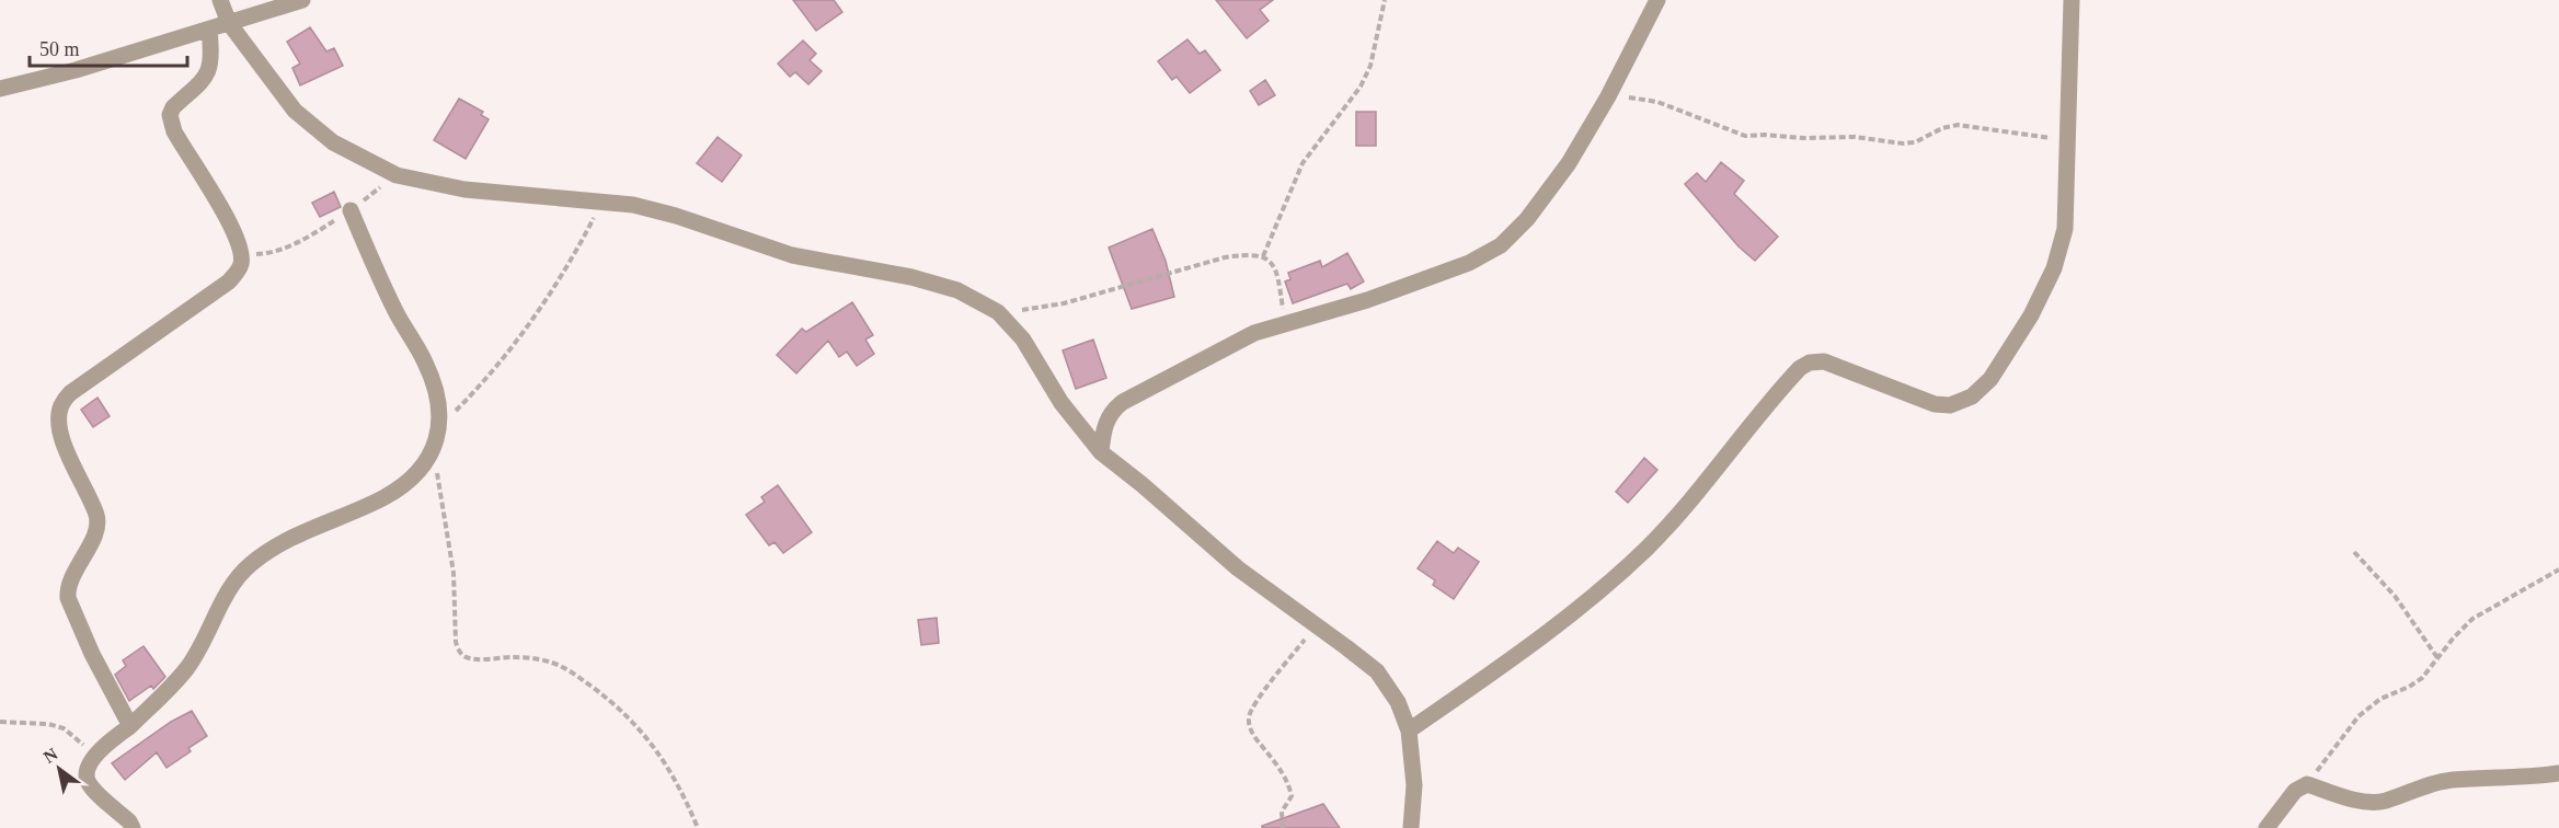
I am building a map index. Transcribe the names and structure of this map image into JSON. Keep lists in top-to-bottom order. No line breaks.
{"scale_bar":"50 m","north":"top left"}
